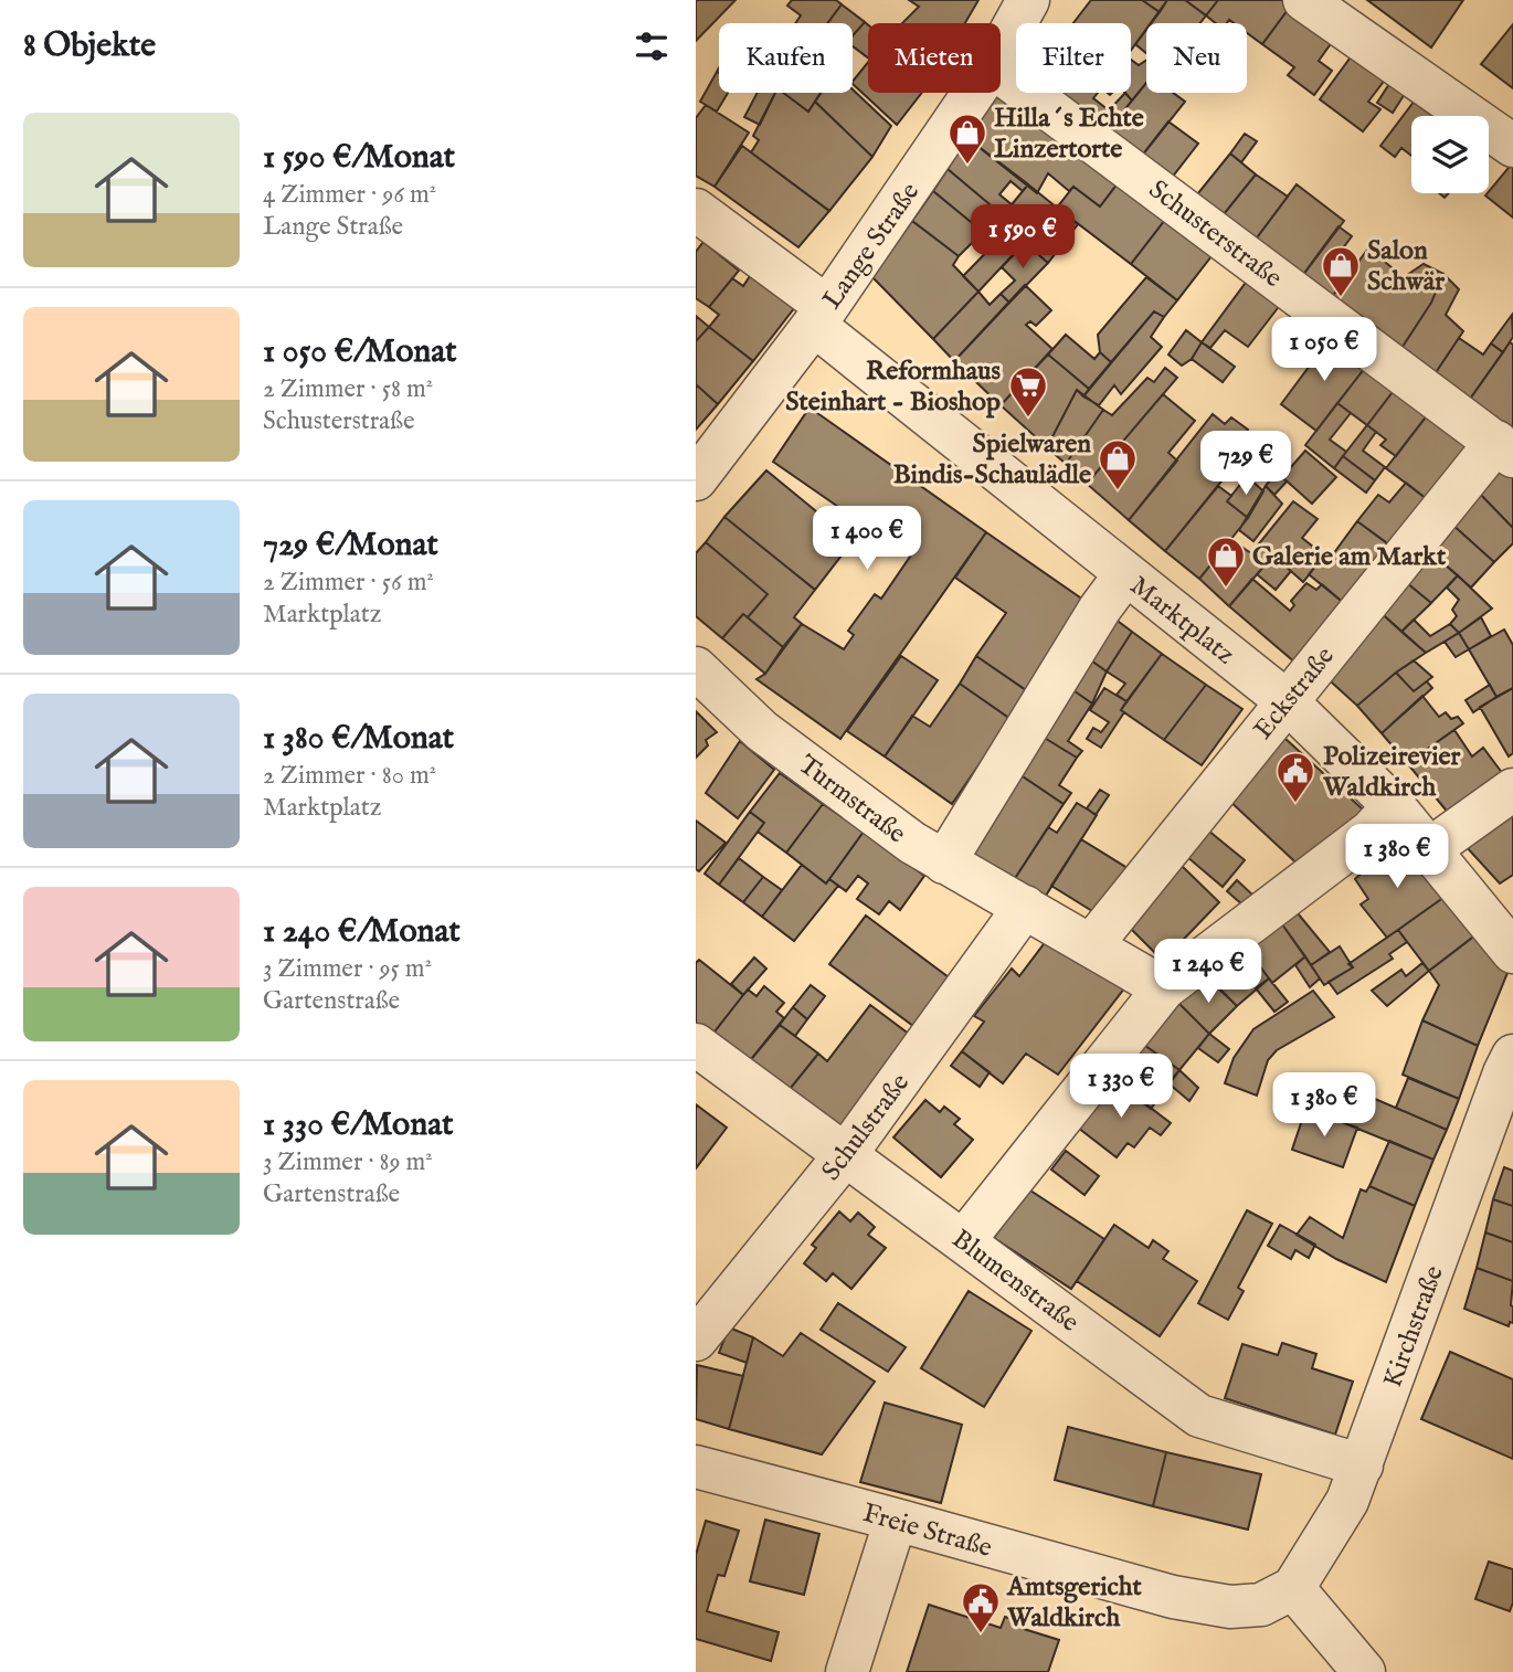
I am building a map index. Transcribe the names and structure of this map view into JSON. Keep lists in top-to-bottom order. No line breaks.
{"streets":{"street":["Schusterstraße","Lange Straße","Marktplatz","Eckstraße","Turmstraße","Schulstraße","Blumenstraße","Kirchstraße","Freie Straße"]},"crossings":[["Schusterstraße","Eckstraße"],["Lange Straße","Marktplatz"],["Marktplatz","Eckstraße"],["Eckstraße","Turmstraße"],["Turmstraße","Schulstraße"],["Schulstraße","Blumenstraße"],["Blumenstraße","Kirchstraße"],["Kirchstraße","Freie Straße"]],"places":{"shop":["Hilla´s Echte Linzertorte","Salon Schwär","Spielwaren Bindis-Schaulädle","Galerie am Markt"],"supermarket":["Reformhaus Steinhart - Bioshop"],"public building":["Polizeirevier Waldkirch","Amtsgericht Waldkirch"]},"page":{"heading":"8 Objekte","chip":["Kaufen","Mieten","Filter","Neu"],"list":[{"name":"1 590 €/Monat","note":"4 Zimmer · 96 m² · Lange Straße"},{"name":"1 050 €/Monat","note":"2 Zimmer · 58 m² · Schusterstraße"},{"name":"729 €/Monat","note":"2 Zimmer · 56 m² · Marktplatz"},{"name":"1 380 €/Monat","note":"2 Zimmer · 80 m² · Marktplatz"},{"name":"1 240 €/Monat","note":"3 Zimmer · 95 m² · Gartenstraße"},{"name":"1 330 €/Monat","note":"3 Zimmer · 89 m² · Gartenstraße"}],"price":["1 590 €","1 050 €","729 €","1 400 €","1 380 €","1 240 €","1 330 €","1 380 €"]}}
